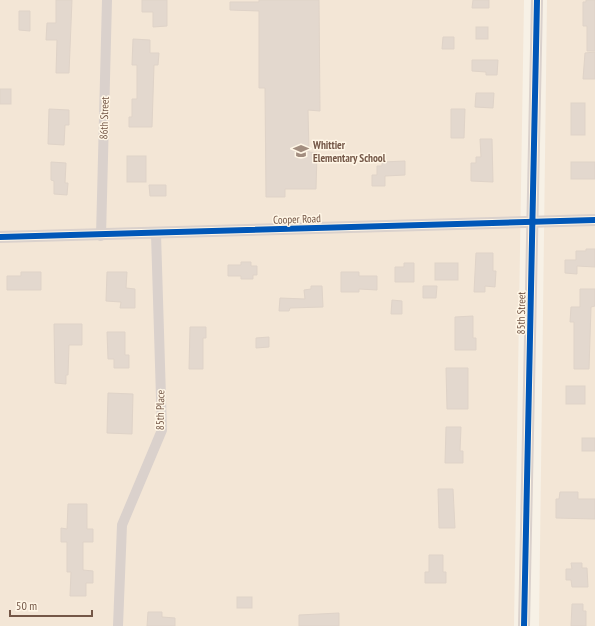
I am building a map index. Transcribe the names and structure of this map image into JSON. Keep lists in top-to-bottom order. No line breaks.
{"streets":{"street":["86th Street","Cooper Road","85th Street","85th Place"]},"crossings":[["86th Street","Cooper Road"],["Cooper Road","85th Street"],["Cooper Road","85th Place"]],"places":{"school or university":["Whittier Elementary School"]},"scale_bar":"50 m"}
